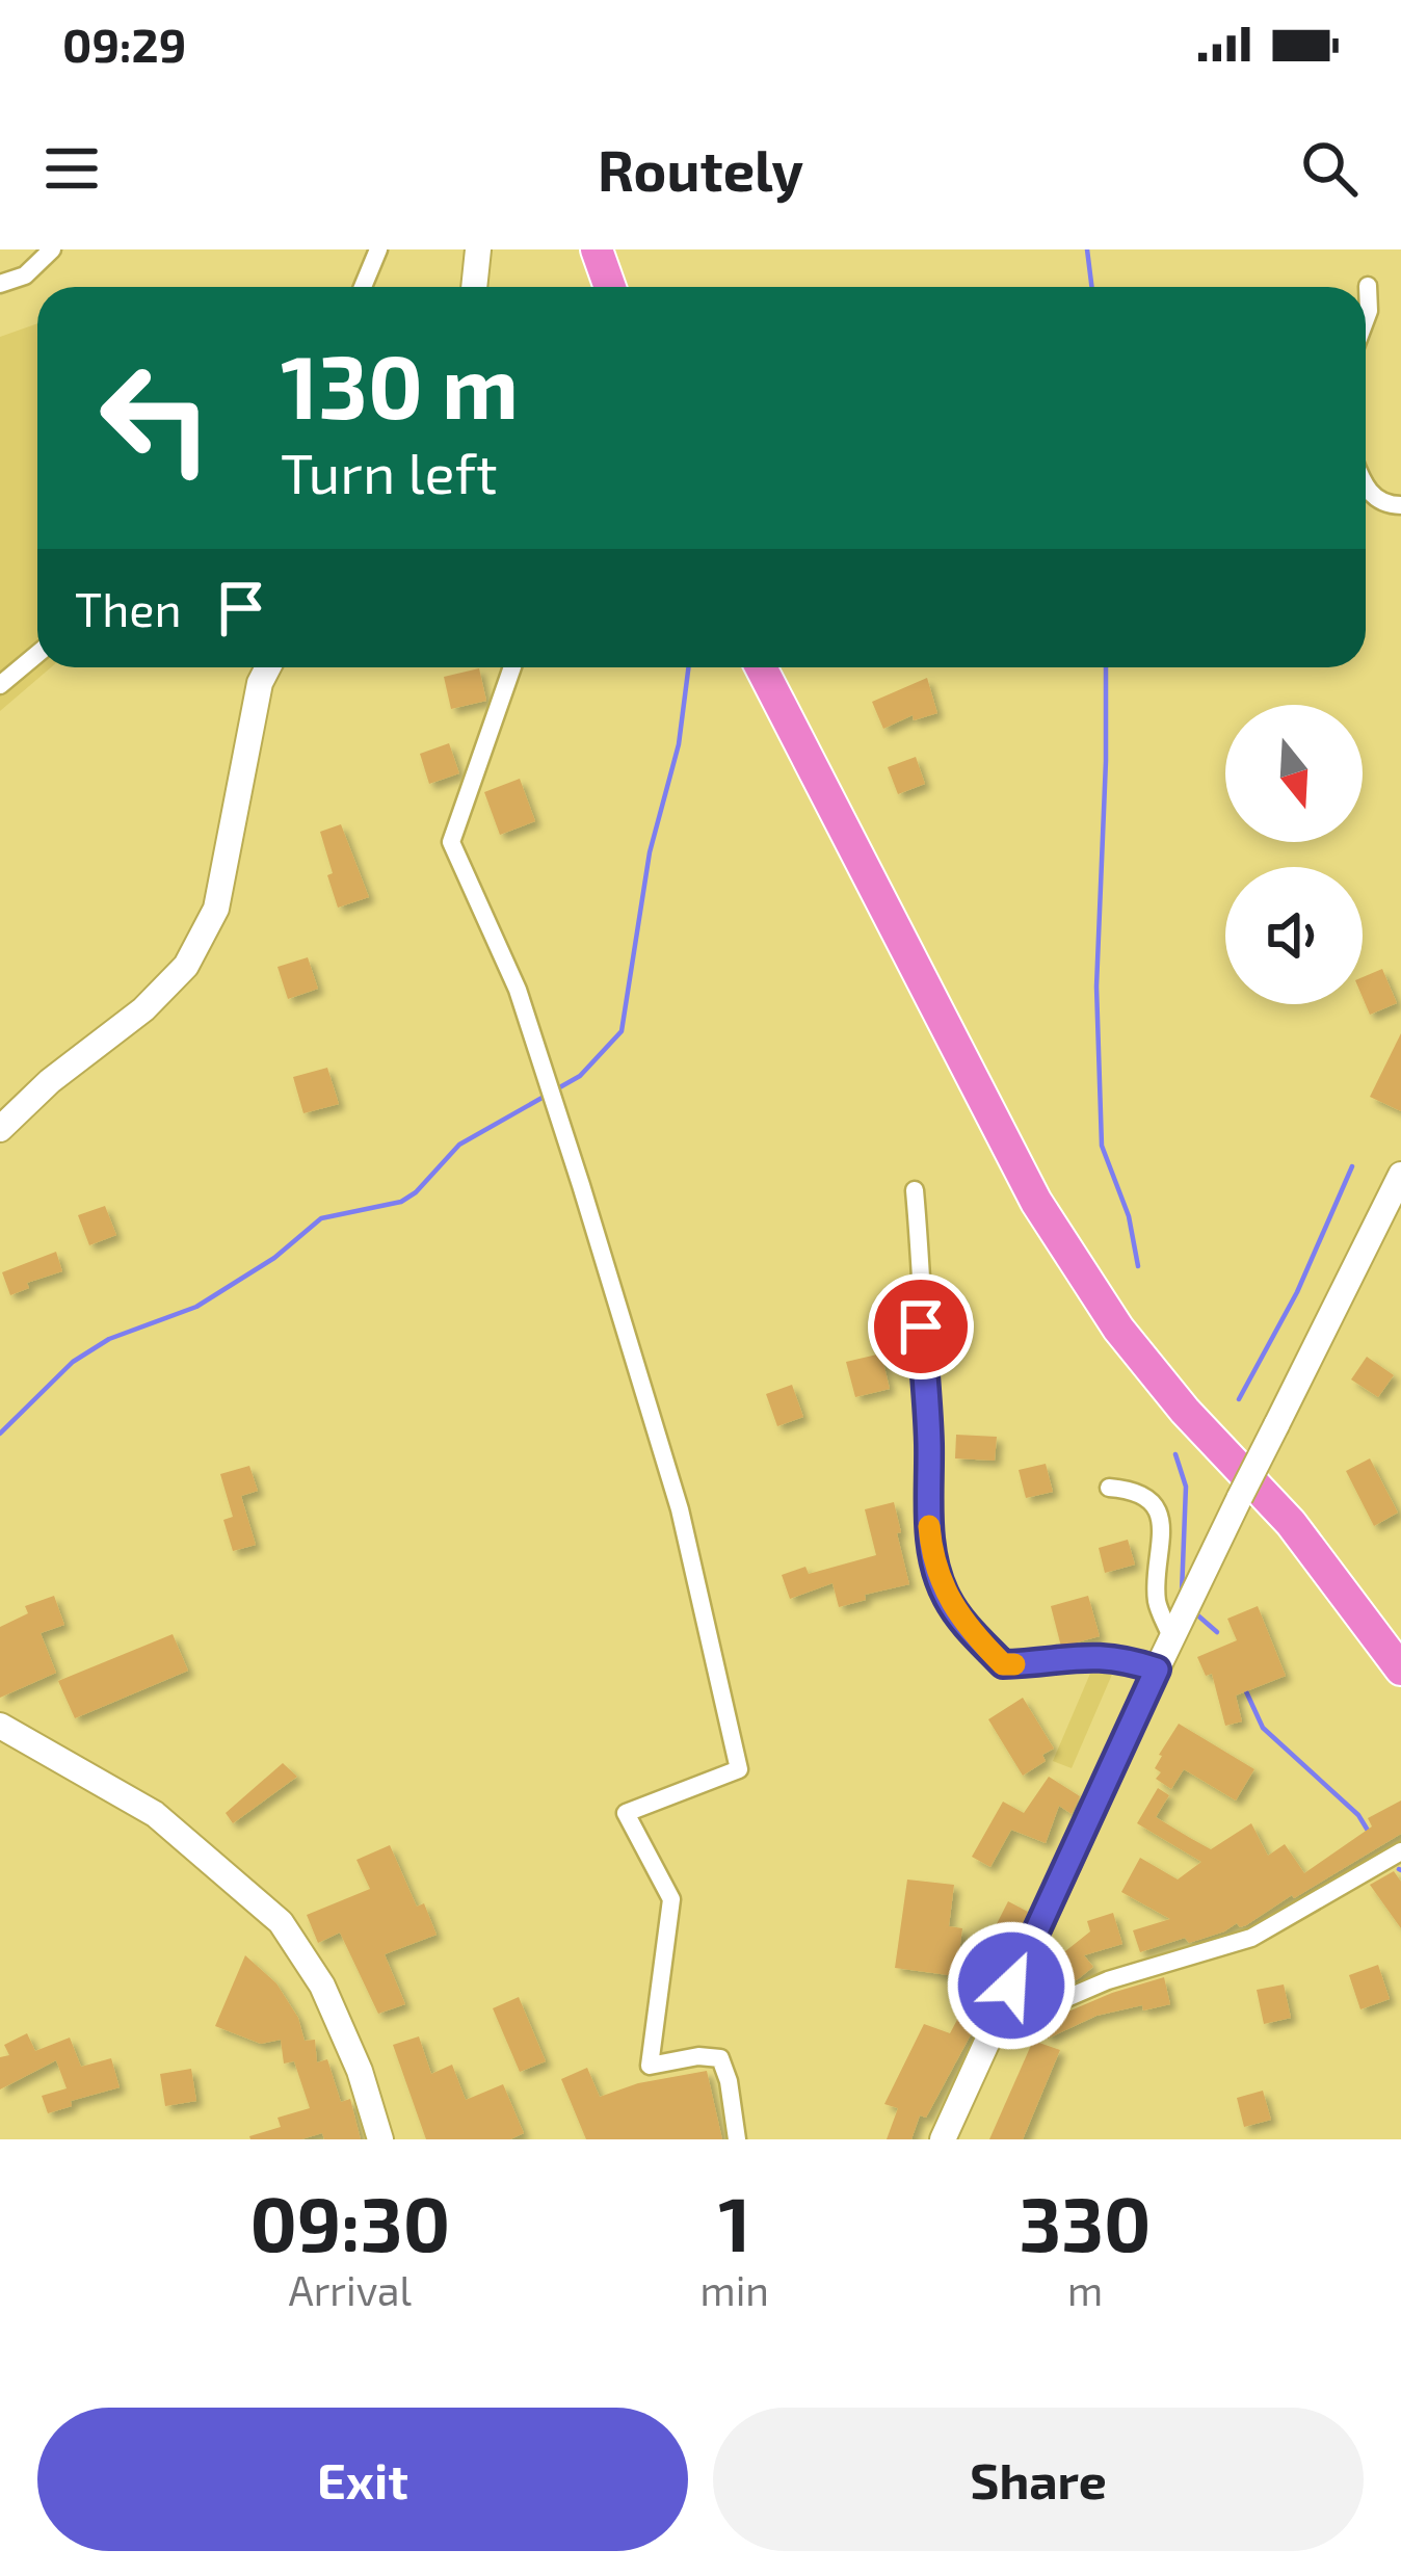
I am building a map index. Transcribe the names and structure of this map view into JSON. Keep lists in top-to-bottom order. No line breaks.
{"north":"bottom","page":{"status":"09:29","header":"Routely","turn":["130 m","Turn left"],"then":"Then","eta":["09:30","Arrival","1","min","330","m"],"buttons":["Exit","Share"]}}
